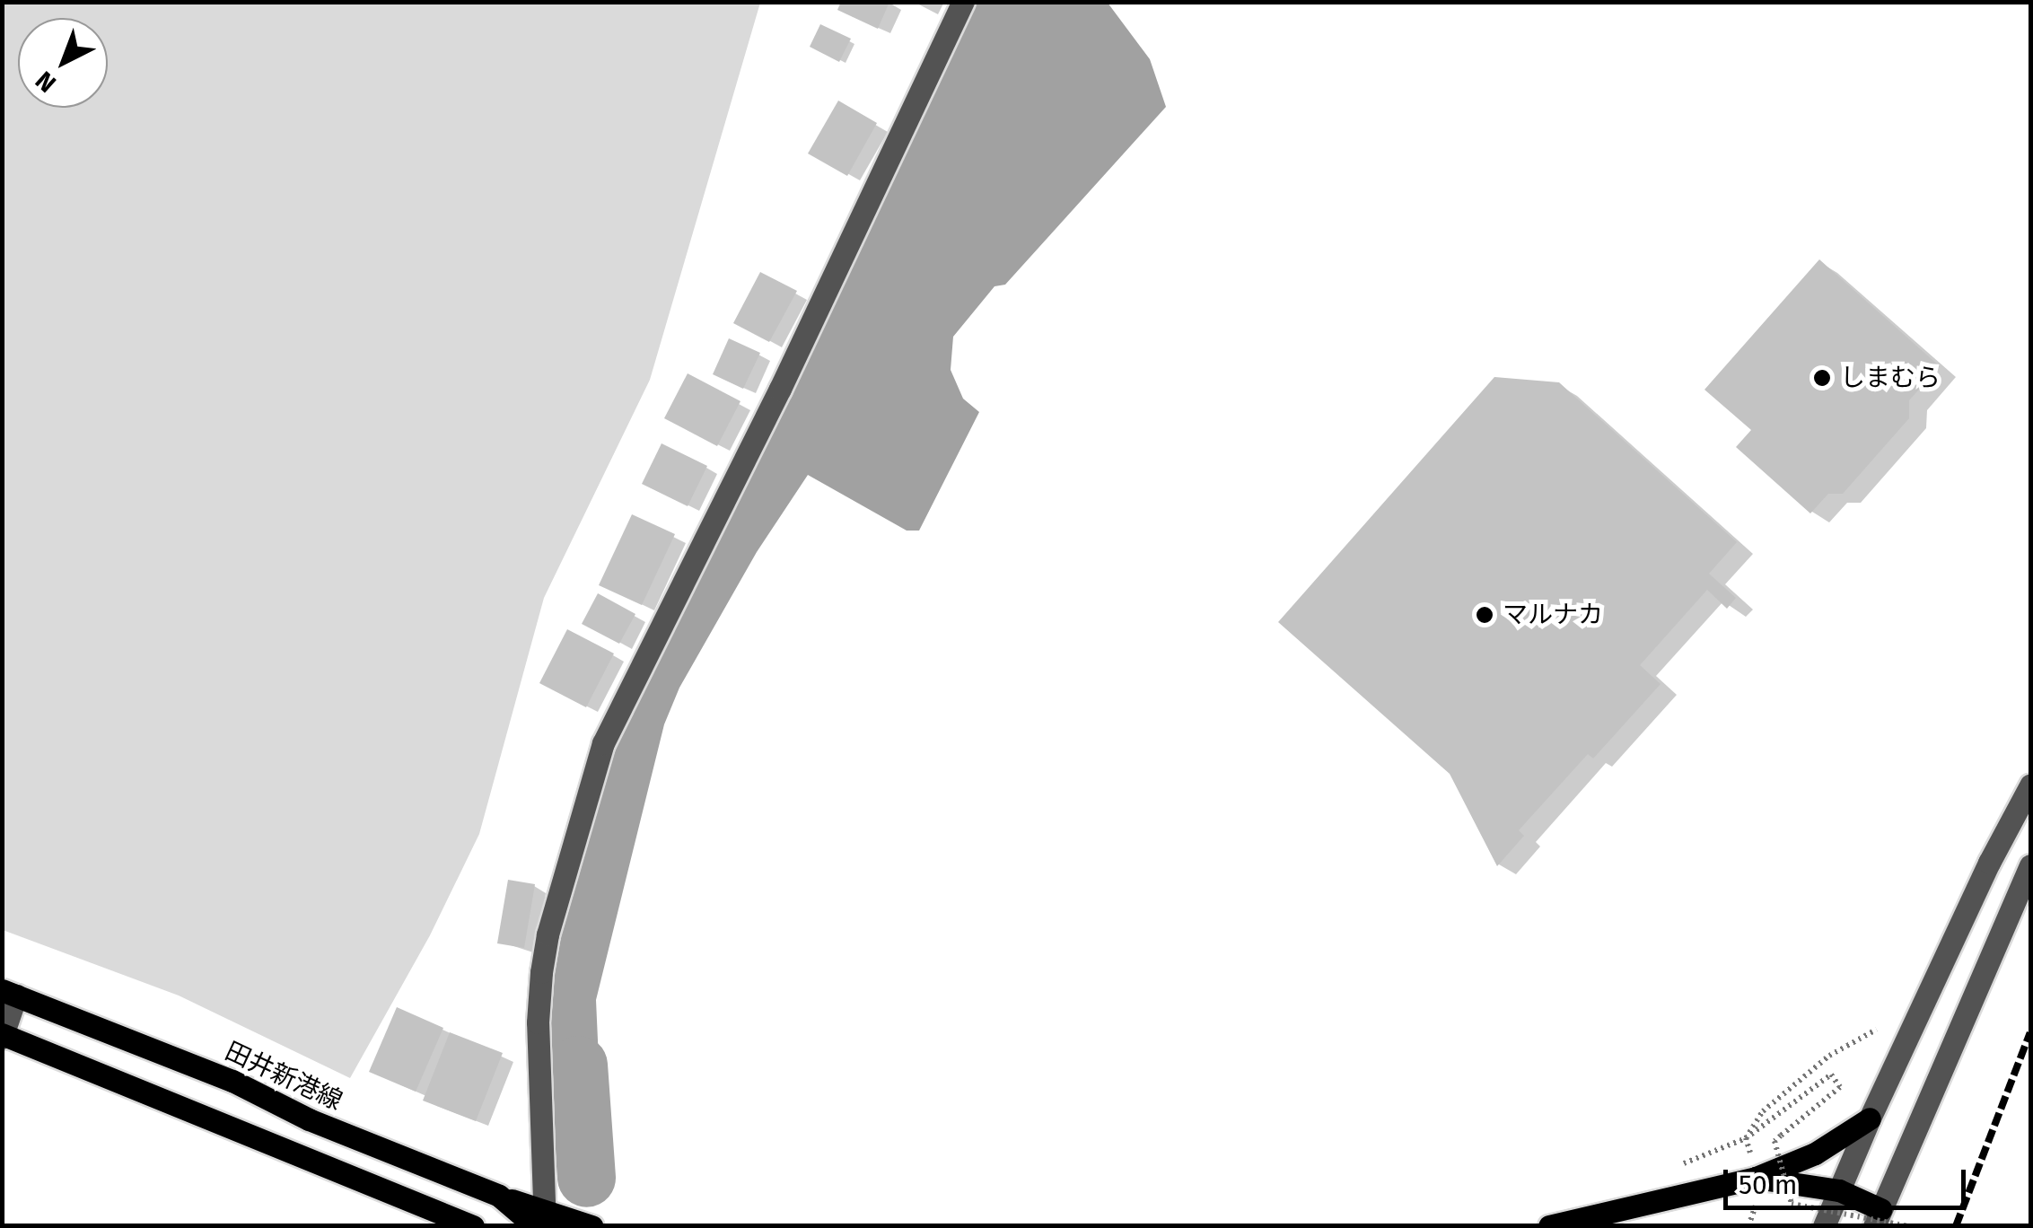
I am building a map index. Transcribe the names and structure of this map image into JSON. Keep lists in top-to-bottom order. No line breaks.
{"streets":{"main road":["田井新港線"]},"places":["しまむら","マルナカ"],"scale_bar":"50 m","north":"bottom left"}
